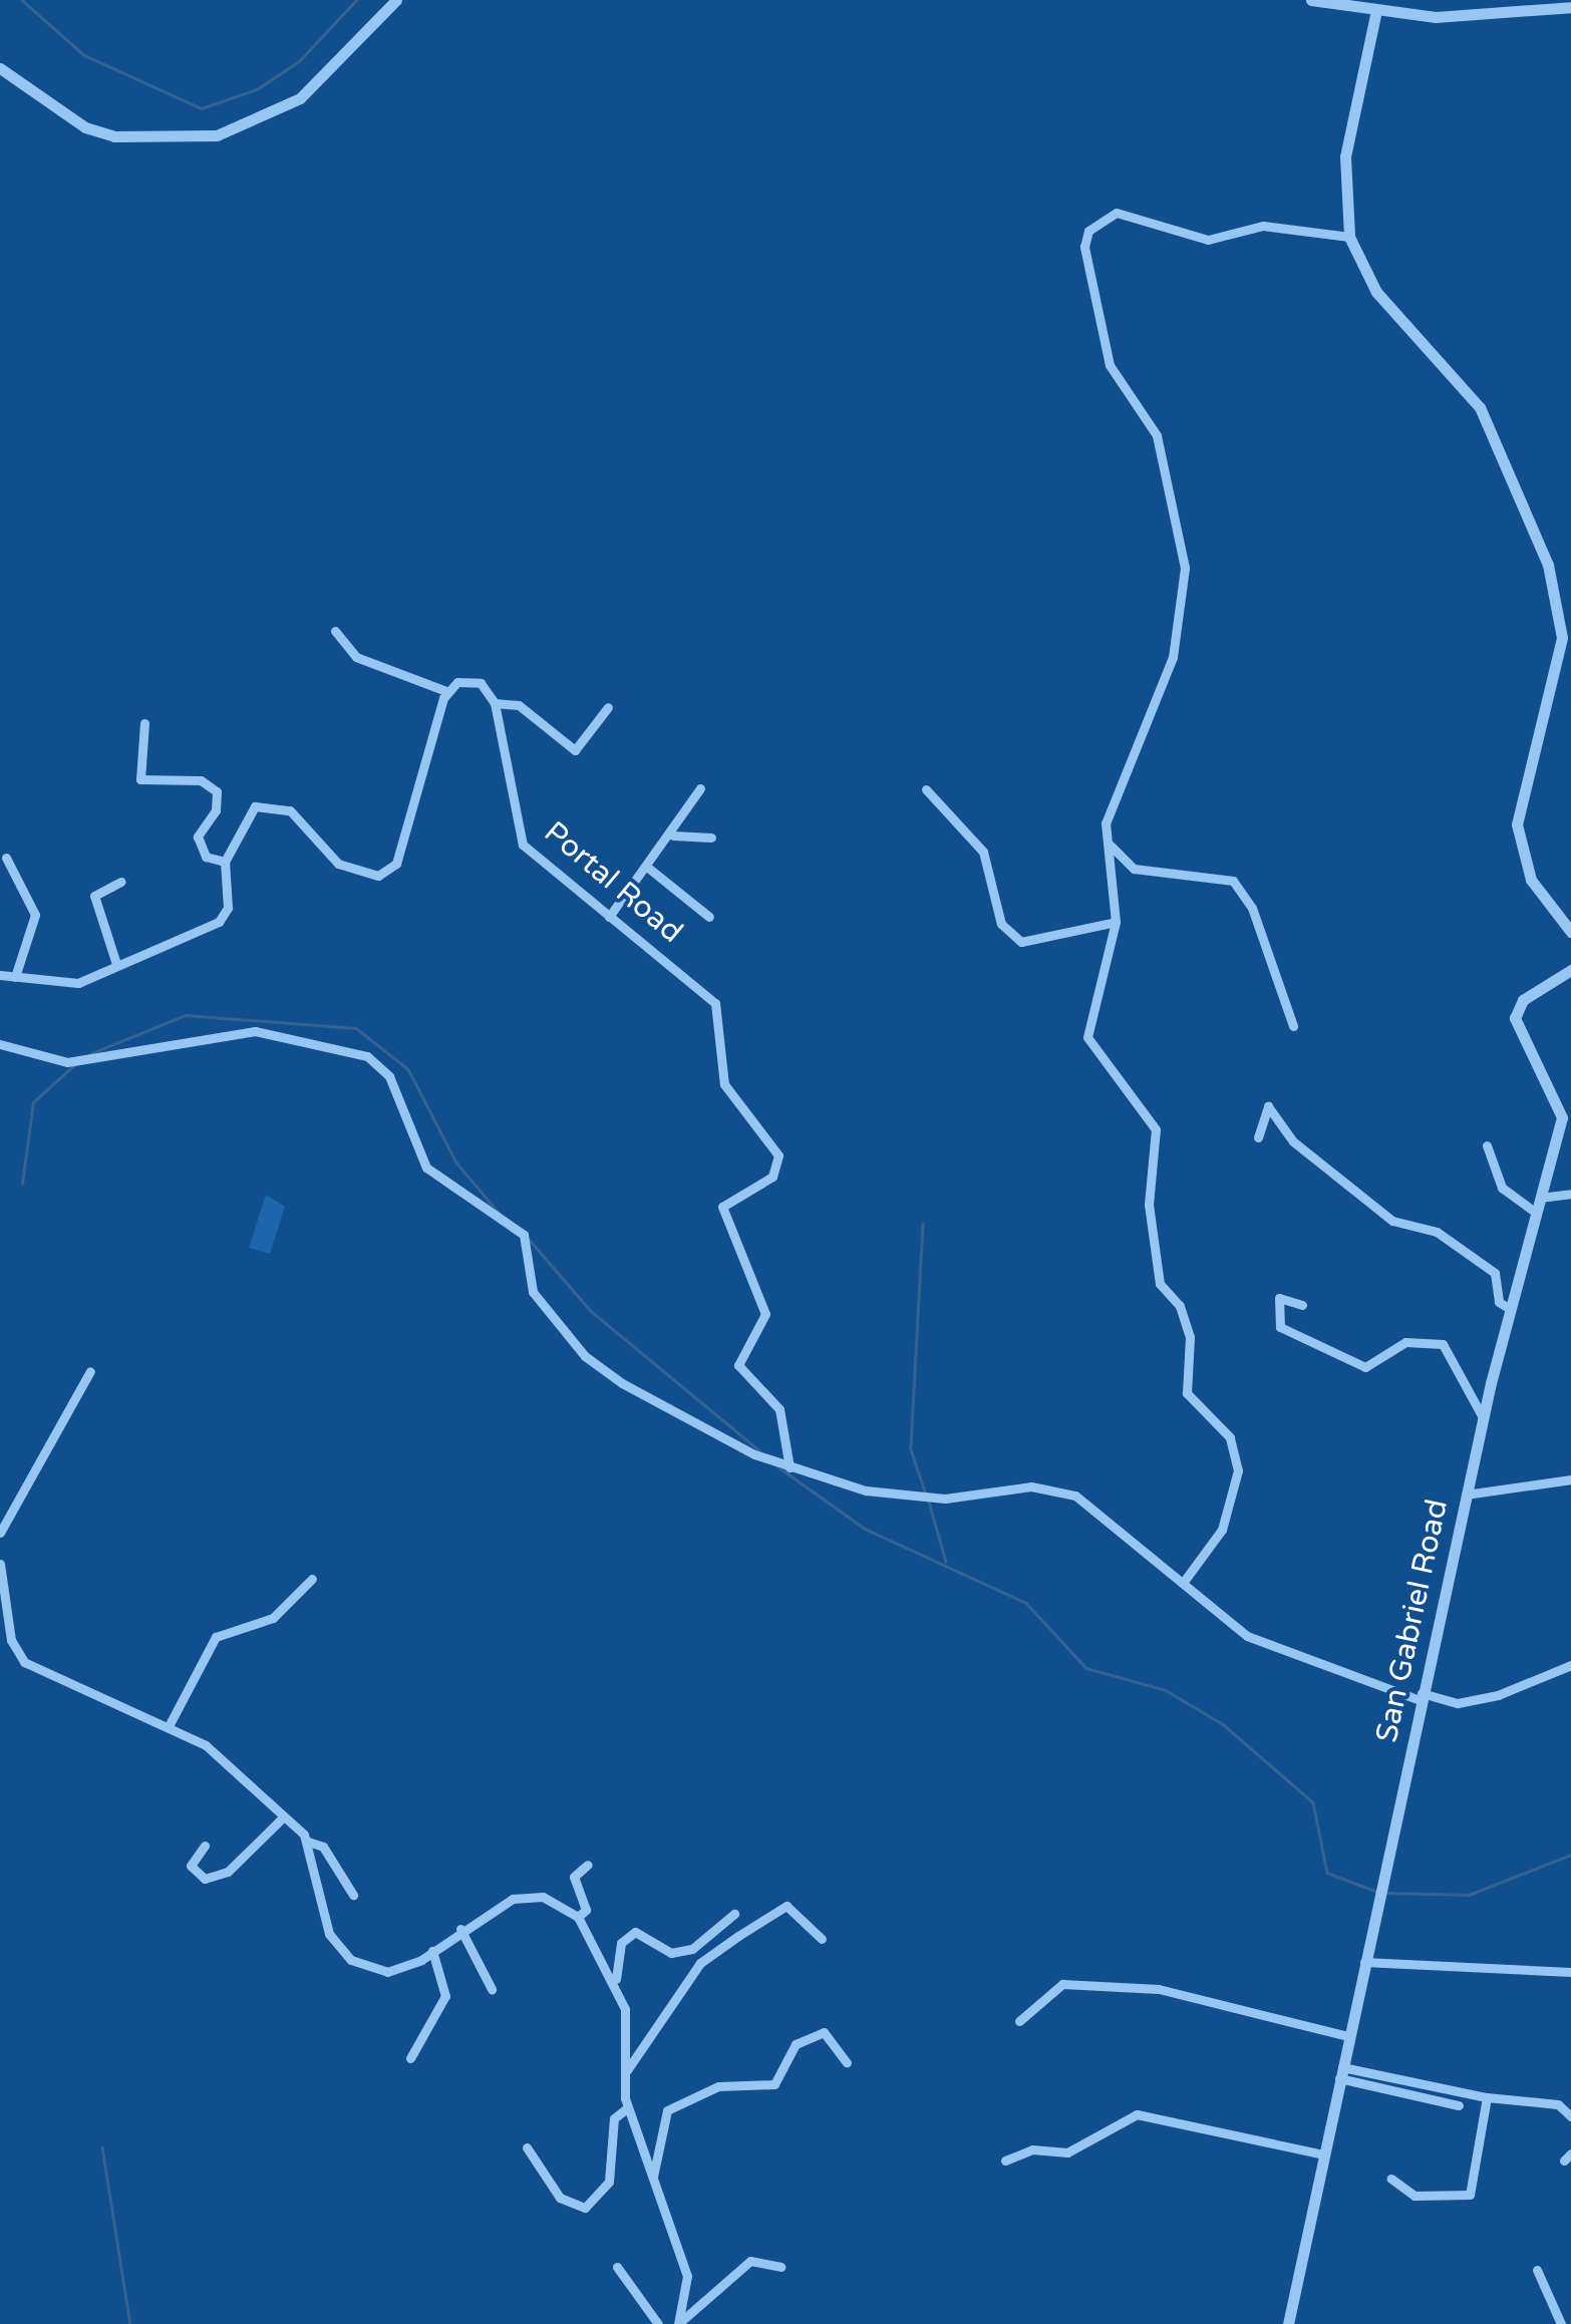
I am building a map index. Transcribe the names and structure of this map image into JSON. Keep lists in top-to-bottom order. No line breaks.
{"streets":{"street":["Portal Road","San Gabriel Road"]}}
